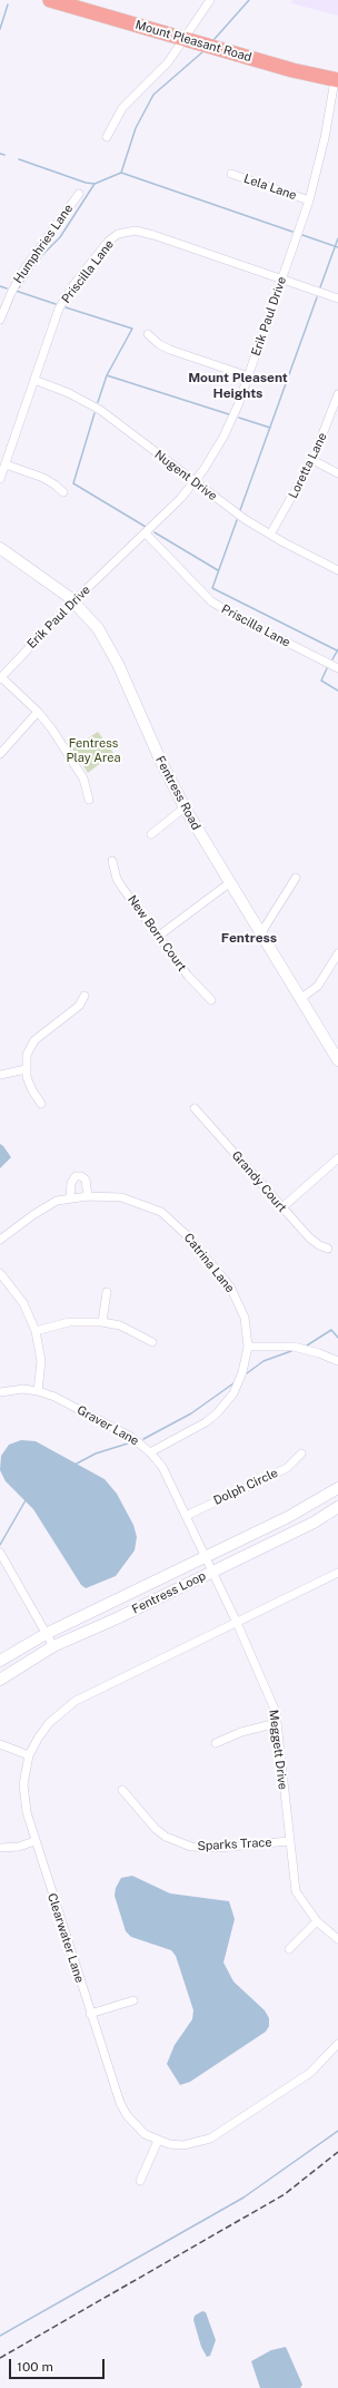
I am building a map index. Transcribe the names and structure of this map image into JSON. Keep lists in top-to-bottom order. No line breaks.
{"streets":{"highway":["Mount Pleasant Road"],"street":["Lela Lane","Humphries Lane","Priscilla Lane","Erik Paul Drive","Loretta Lane","Nugent Drive","Fentress Road","New Born Court","Grandy Court","Catrina Lane","Graver Lane","Dolph Circle","Fentress Loop","Meggett Drive","Sparks Trace","Clearwater Lane"]},"crossings":[["Mount Pleasant Road","Erik Paul Drive"],["Lela Lane","Erik Paul Drive"],["Priscilla Lane","Erik Paul Drive"],["Priscilla Lane","Nugent Drive"],["Erik Paul Drive","Nugent Drive"],["Erik Paul Drive","Fentress Road"],["Loretta Lane","Nugent Drive"],["Catrina Lane","Graver Lane"],["Graver Lane","Dolph Circle"],["Graver Lane","Fentress Loop"],["Graver Lane","Meggett Drive"],["Fentress Loop","Meggett Drive"],["Meggett Drive","Sparks Trace"],["Meggett Drive","Clearwater Lane"]],"districts":["Mount Pleasent Heights","Fentress"],"parks":["Fentress Play Area"],"scale_bar":"100 m"}
